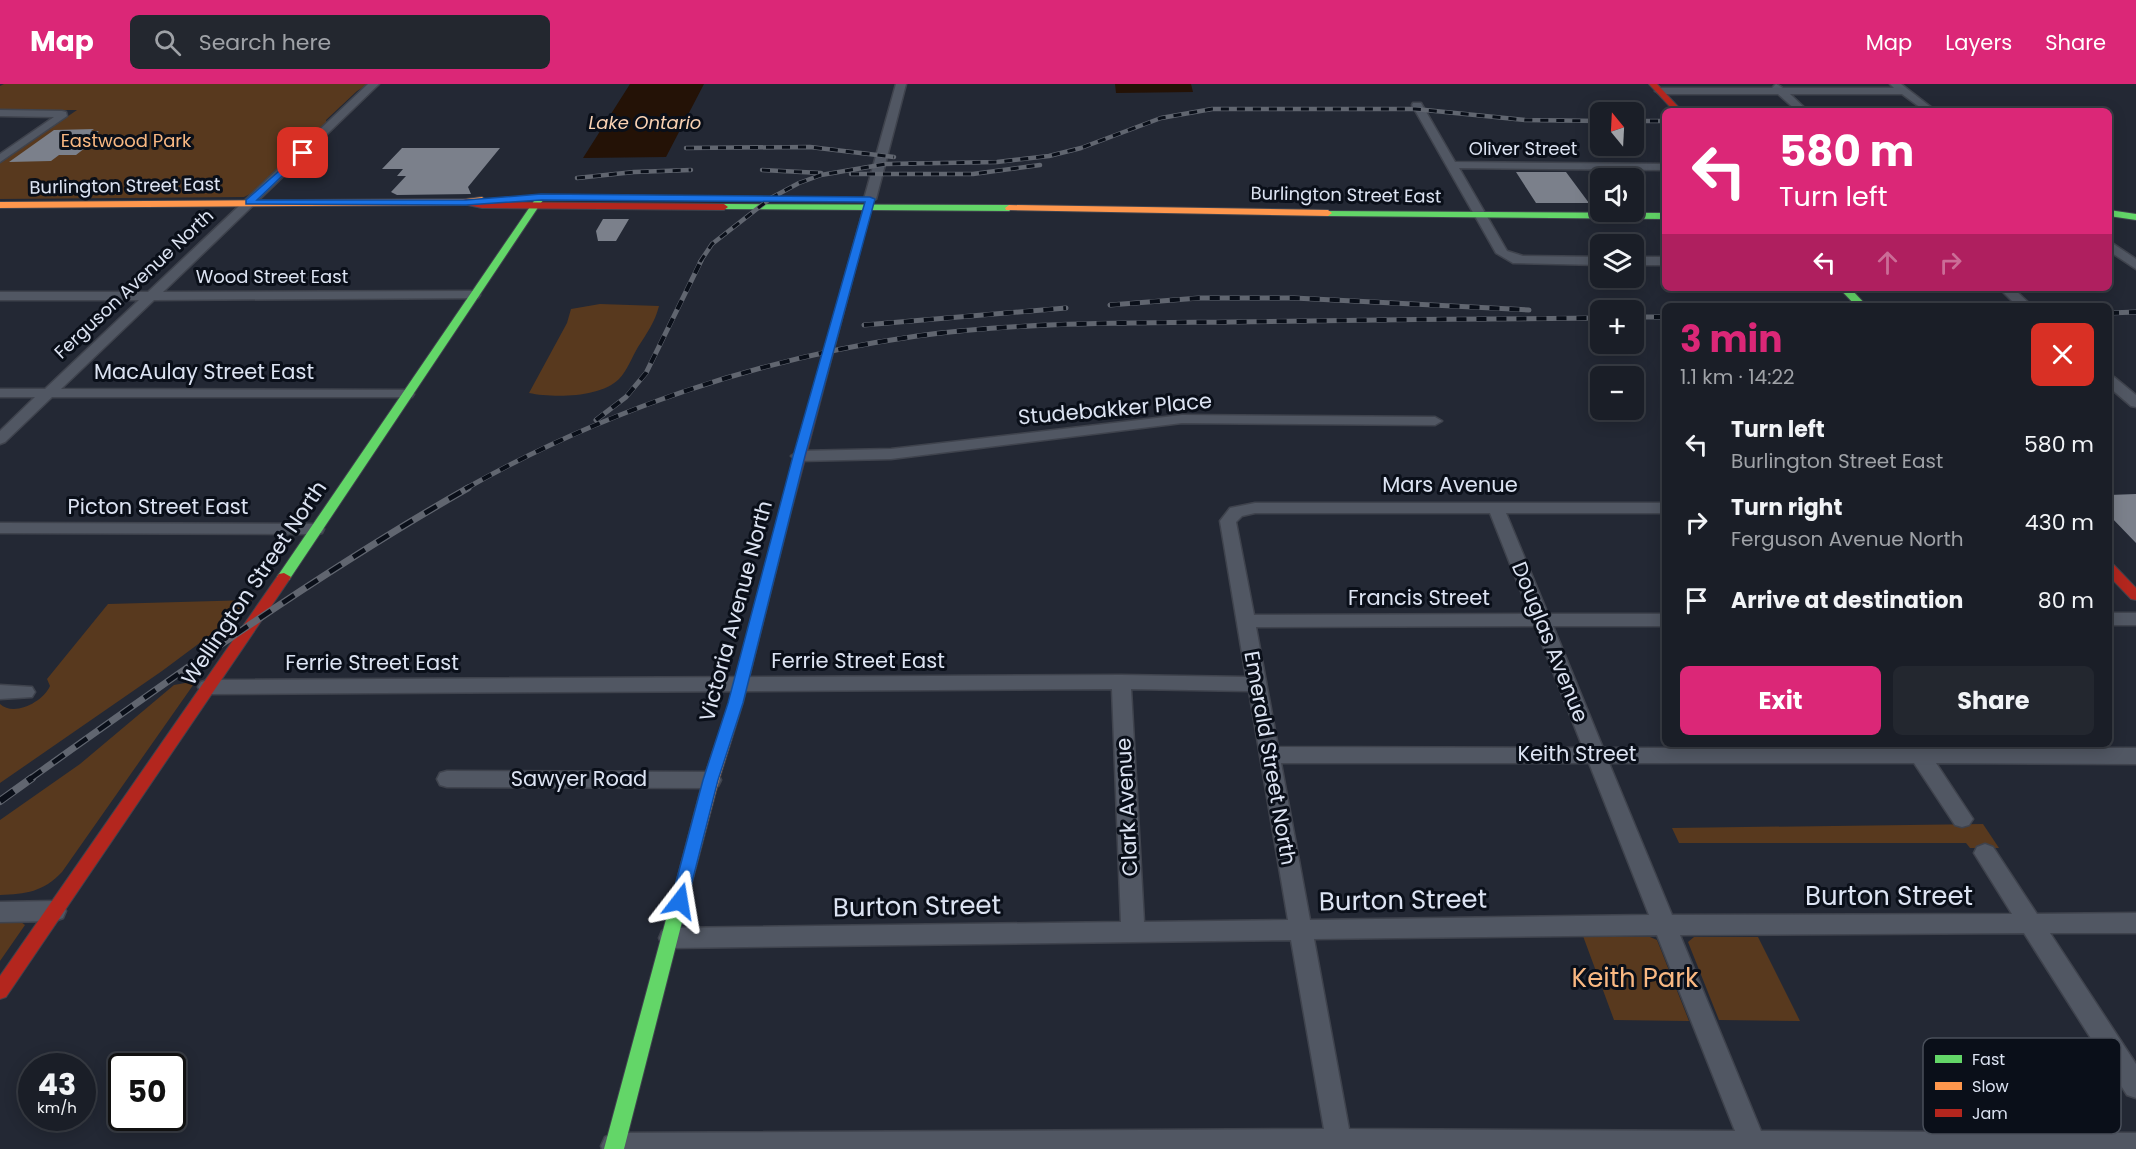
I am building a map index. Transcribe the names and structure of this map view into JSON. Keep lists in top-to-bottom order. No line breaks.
{"streets":{"main road":["Burlington Street East","Wellington Street North","Victoria Avenue North"],"street":["Oliver Street","Wood Street East","Ferguson Avenue North","MacAulay Street East","Studebakker Place","Mars Avenue","Picton Street East","Francis Street","Douglas Avenue","Ferrie Street East","Keith Street","Emerald Street North","Sawyer Road","Clark Avenue","Burton Street"]},"crossings":[["Burlington Street East","Ferguson Avenue North"],["Burlington Street East","Wellington Street North"],["Burlington Street East","Victoria Avenue North"],["Wood Street East","Ferguson Avenue North"],["Wood Street East","Wellington Street North"],["Ferguson Avenue North","MacAulay Street East"],["MacAulay Street East","Wellington Street North"],["Studebakker Place","Victoria Avenue North"],["Mars Avenue","Douglas Avenue"],["Mars Avenue","Emerald Street North"],["Picton Street East","Wellington Street North"],["Wellington Street North","Ferrie Street East"],["Francis Street","Douglas Avenue"],["Francis Street","Emerald Street North"],["Victoria Avenue North","Ferrie Street East"],["Victoria Avenue North","Sawyer Road"],["Victoria Avenue North","Burton Street"],["Douglas Avenue","Keith Street"],["Douglas Avenue","Burton Street"],["Ferrie Street East","Emerald Street North"],["Ferrie Street East","Clark Avenue"],["Keith Street","Emerald Street North"],["Emerald Street North","Burton Street"],["Clark Avenue","Burton Street"]],"water":["Lake Ontario"],"parks":["Eastwood Park","Keith Park"],"legend":["Fast","Slow","Jam"],"north":"top","page":{"header":"Map","search":"Search here","nav":["Map","Layers","Share"],"map_buttons":["+","−"],"turn":["580 m","Turn left"],"heading":["3 min","1.1 km · 14:22"],"list":[{"name":"Turn left","note":"Burlington Street East","value":"580 m"},{"name":"Turn right","note":"Ferguson Avenue North","value":"430 m"},{"name":"Arrive at destination","value":"80 m"}],"buttons":["Exit","Share"],"speed":"43 km/h","limit":"50"}}
